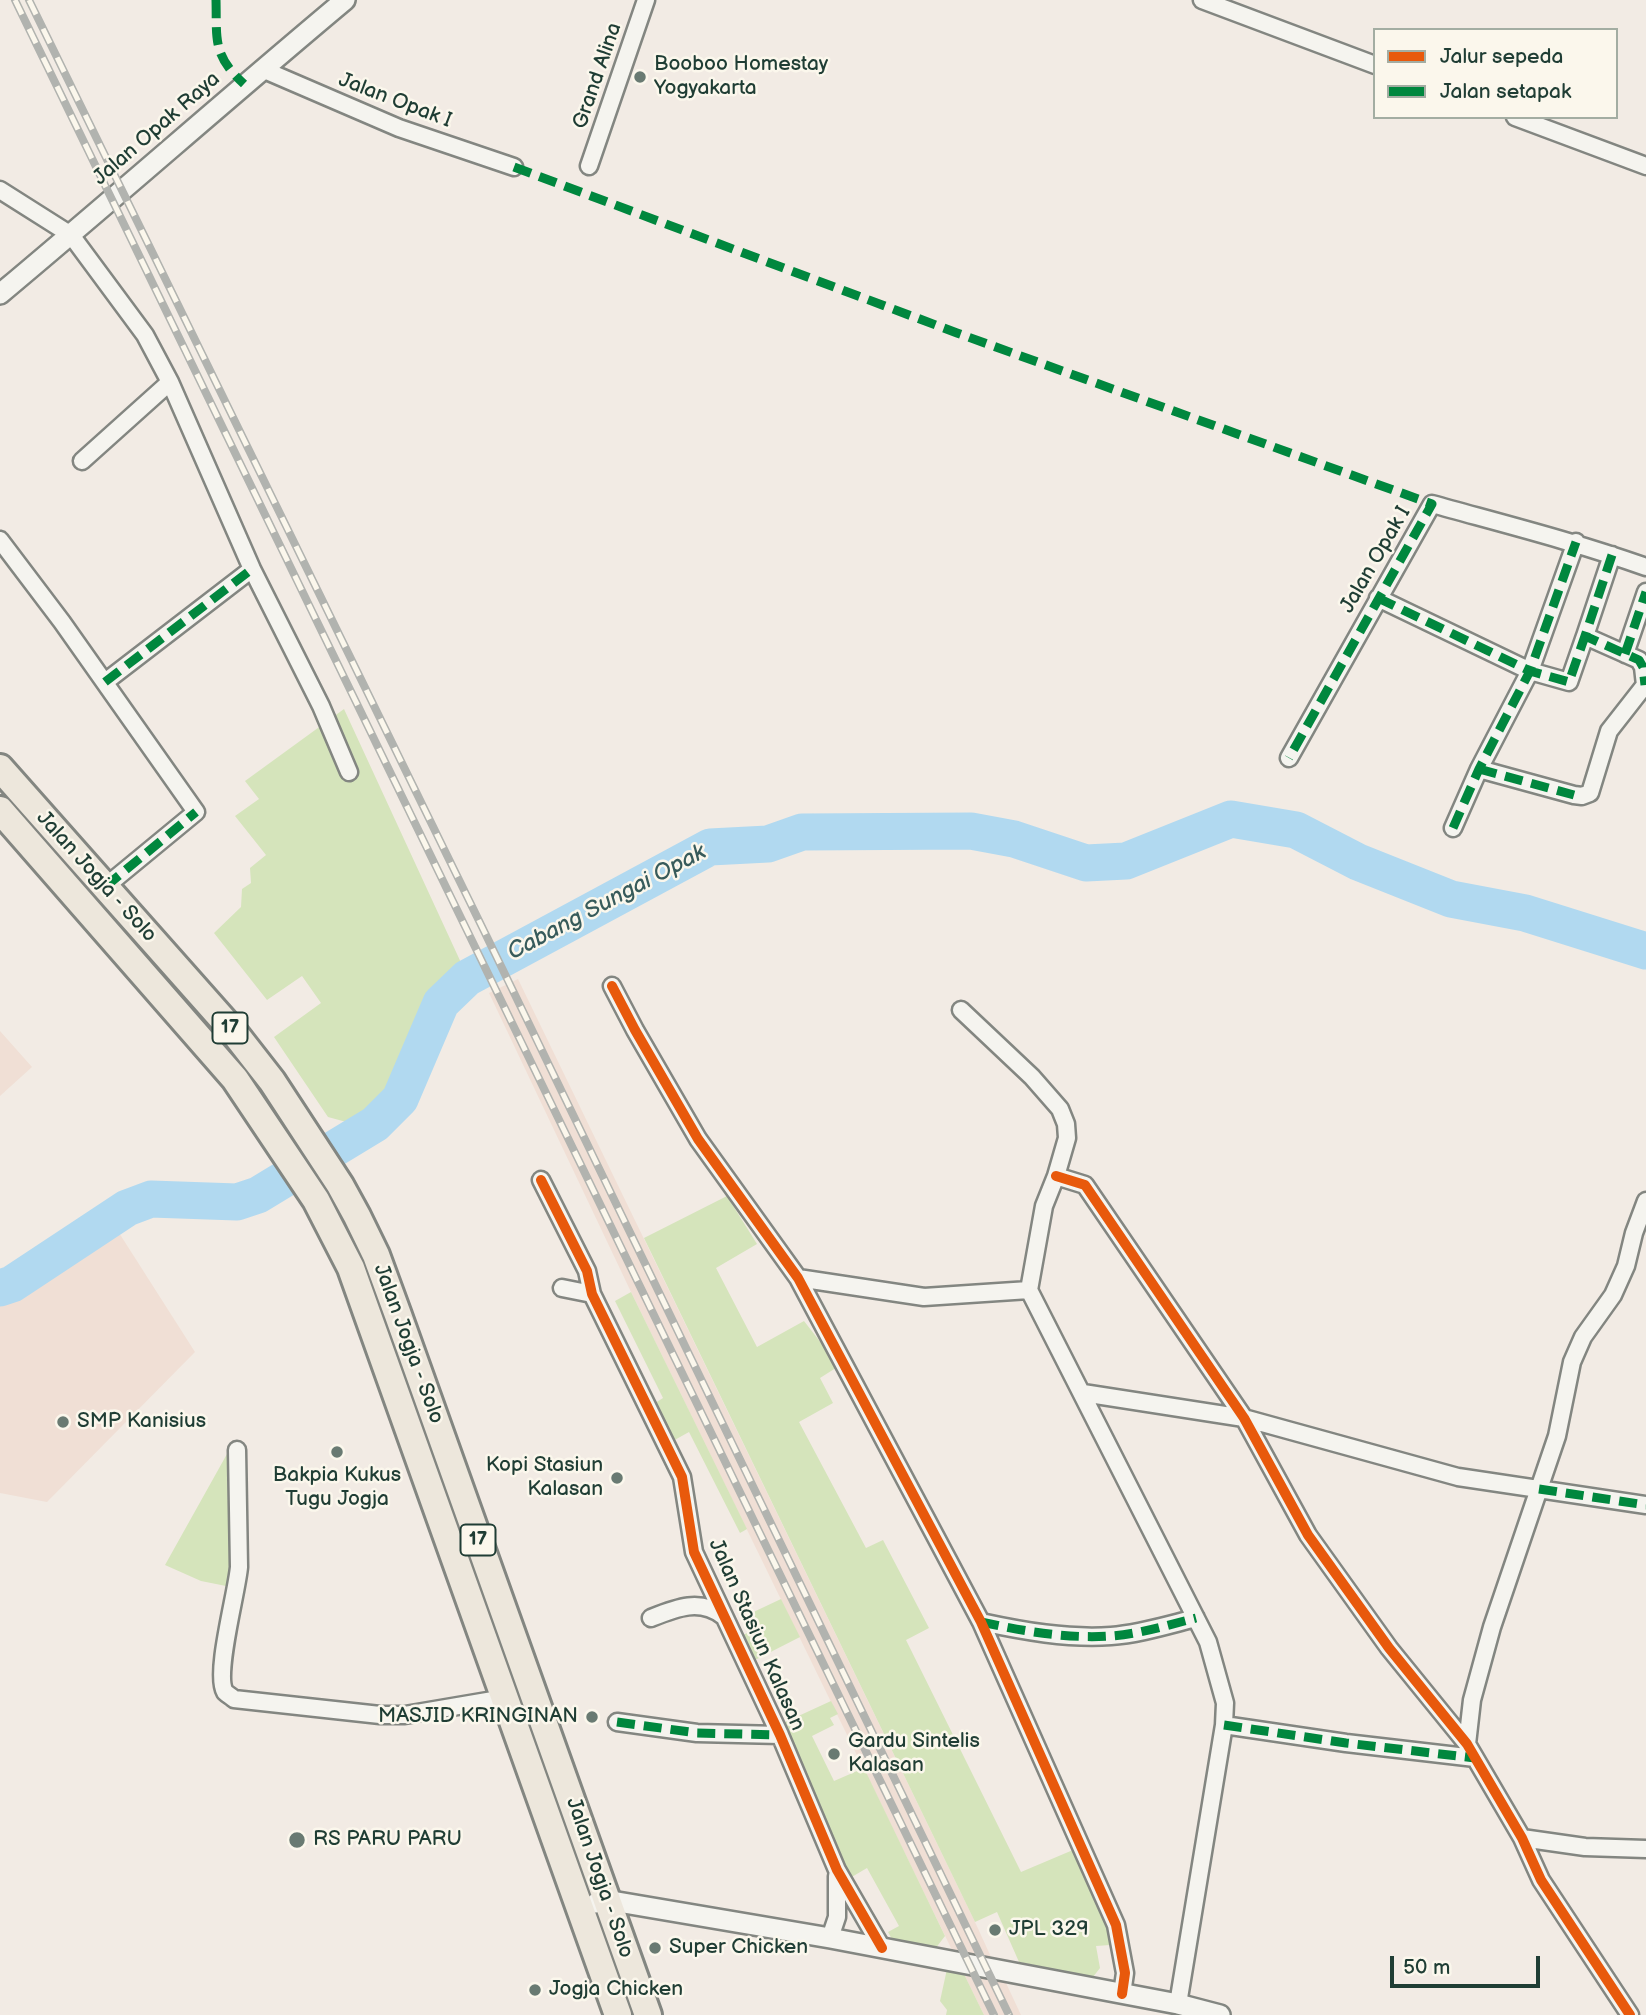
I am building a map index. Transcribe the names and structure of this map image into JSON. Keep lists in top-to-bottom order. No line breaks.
{"streets":{"highway":["Jalan Jogja - Solo","17"],"street":["Grand Alina","Jalan Opak I","Jalan Opak Raya","Jalan Stasiun Kalasan"]},"crossings":[["Jalan Opak I","Jalan Opak Raya"]],"water":["Cabang Sungai Opak"],"places":["Booboo Homestay Yogyakarta","SMP Kanisius","Bakpia Kukus Tugu Jogja","Kopi Stasiun Kalasan","MASJID KRINGINAN","Gardu Sintelis Kalasan","RS PARU PARU","JPL 329","Super Chicken","Jogja Chicken"],"legend":["Jalur sepeda","Jalan setapak"],"scale_bar":"50 m"}
